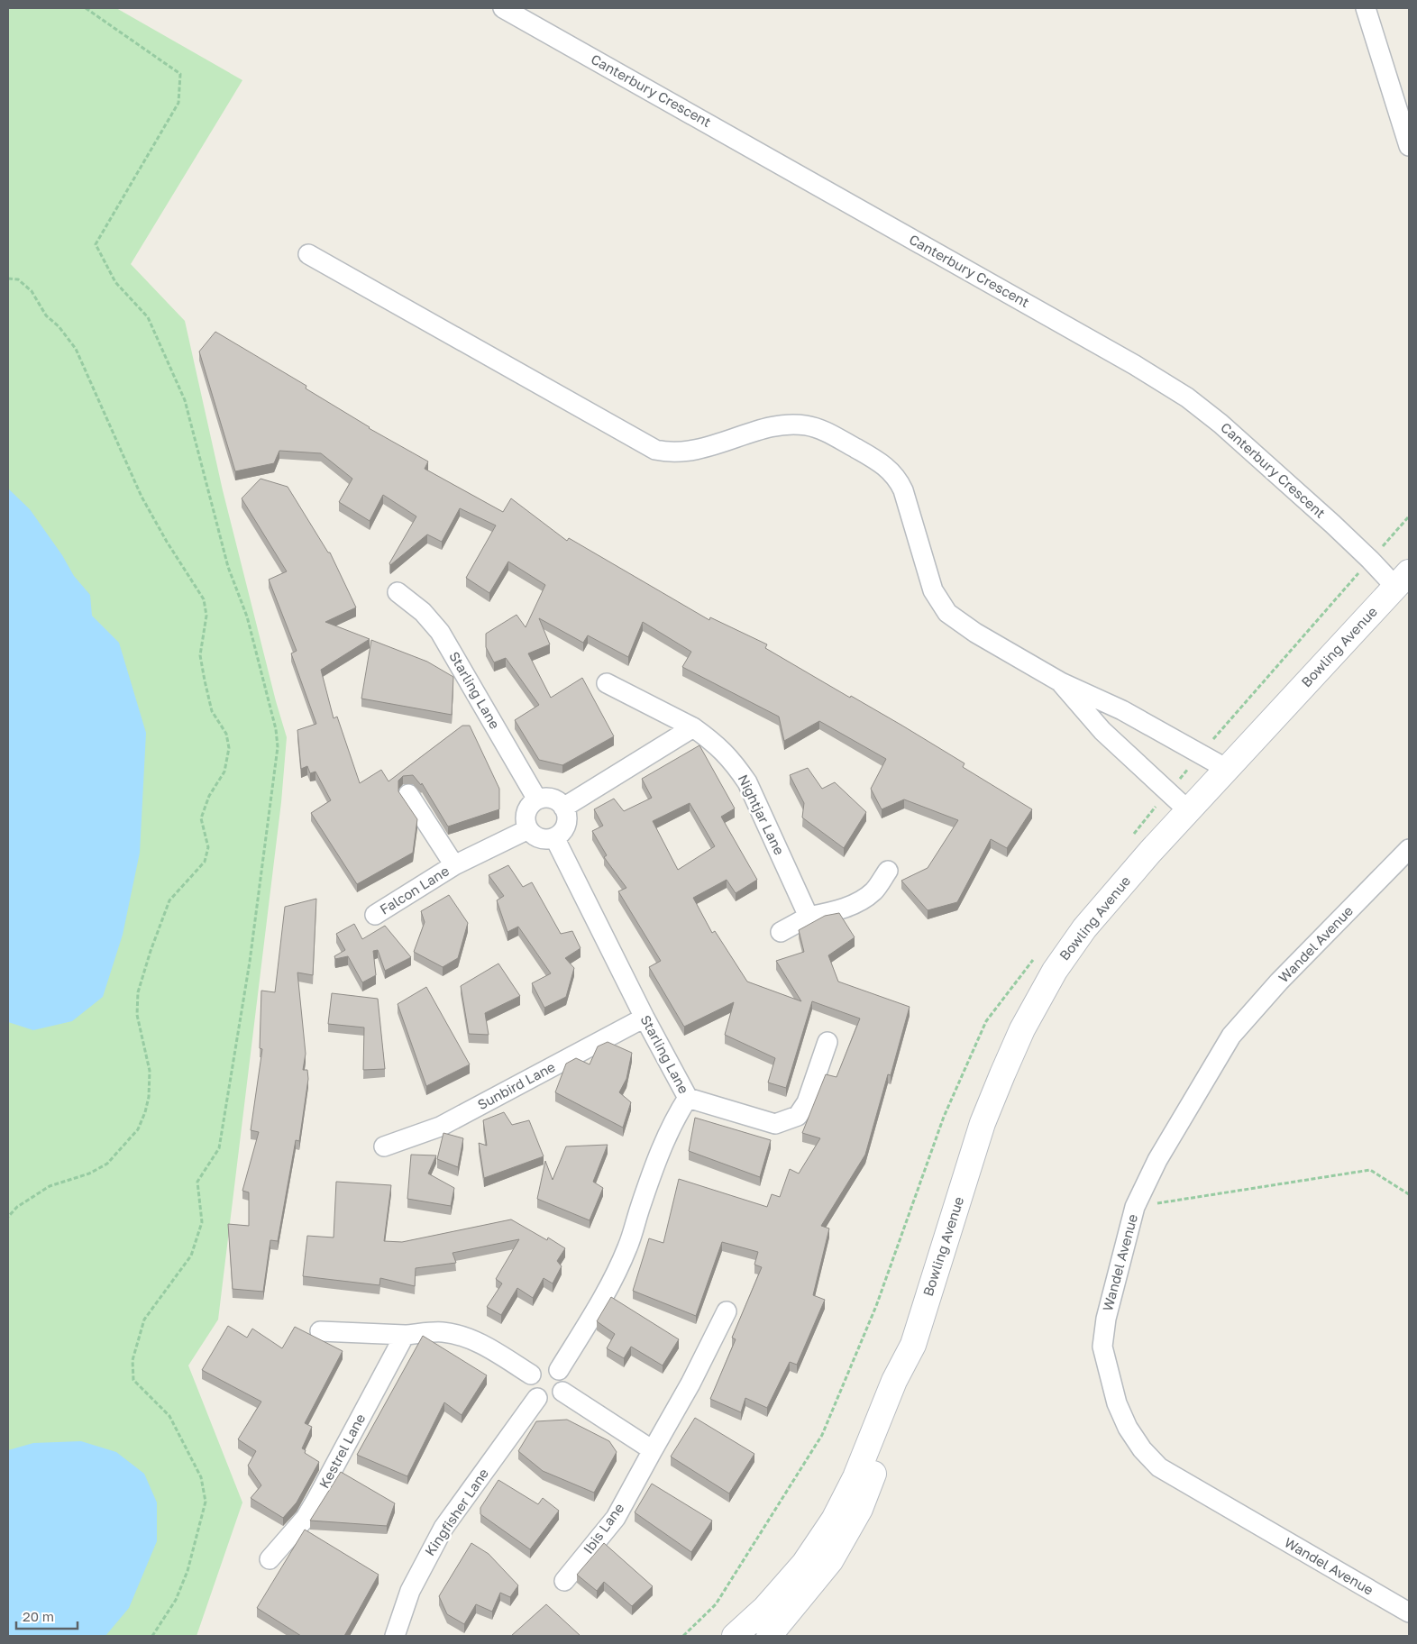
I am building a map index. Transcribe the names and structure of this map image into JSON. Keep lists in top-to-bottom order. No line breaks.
{"streets":{"main road":["Bowling Avenue"],"street":["Canterbury Crescent","Starling Lane","Nightjar Lane","Falcon Lane","Wandel Avenue","Sunbird Lane","Kestrel Lane","Kingfisher Lane","Ibis Lane"]},"crossings":[["Canterbury Crescent","Bowling Avenue"],["Starling Lane","Falcon Lane"],["Starling Lane","Sunbird Lane"],["Starling Lane","Kingfisher Lane"]],"scale_bar":"20 m"}
